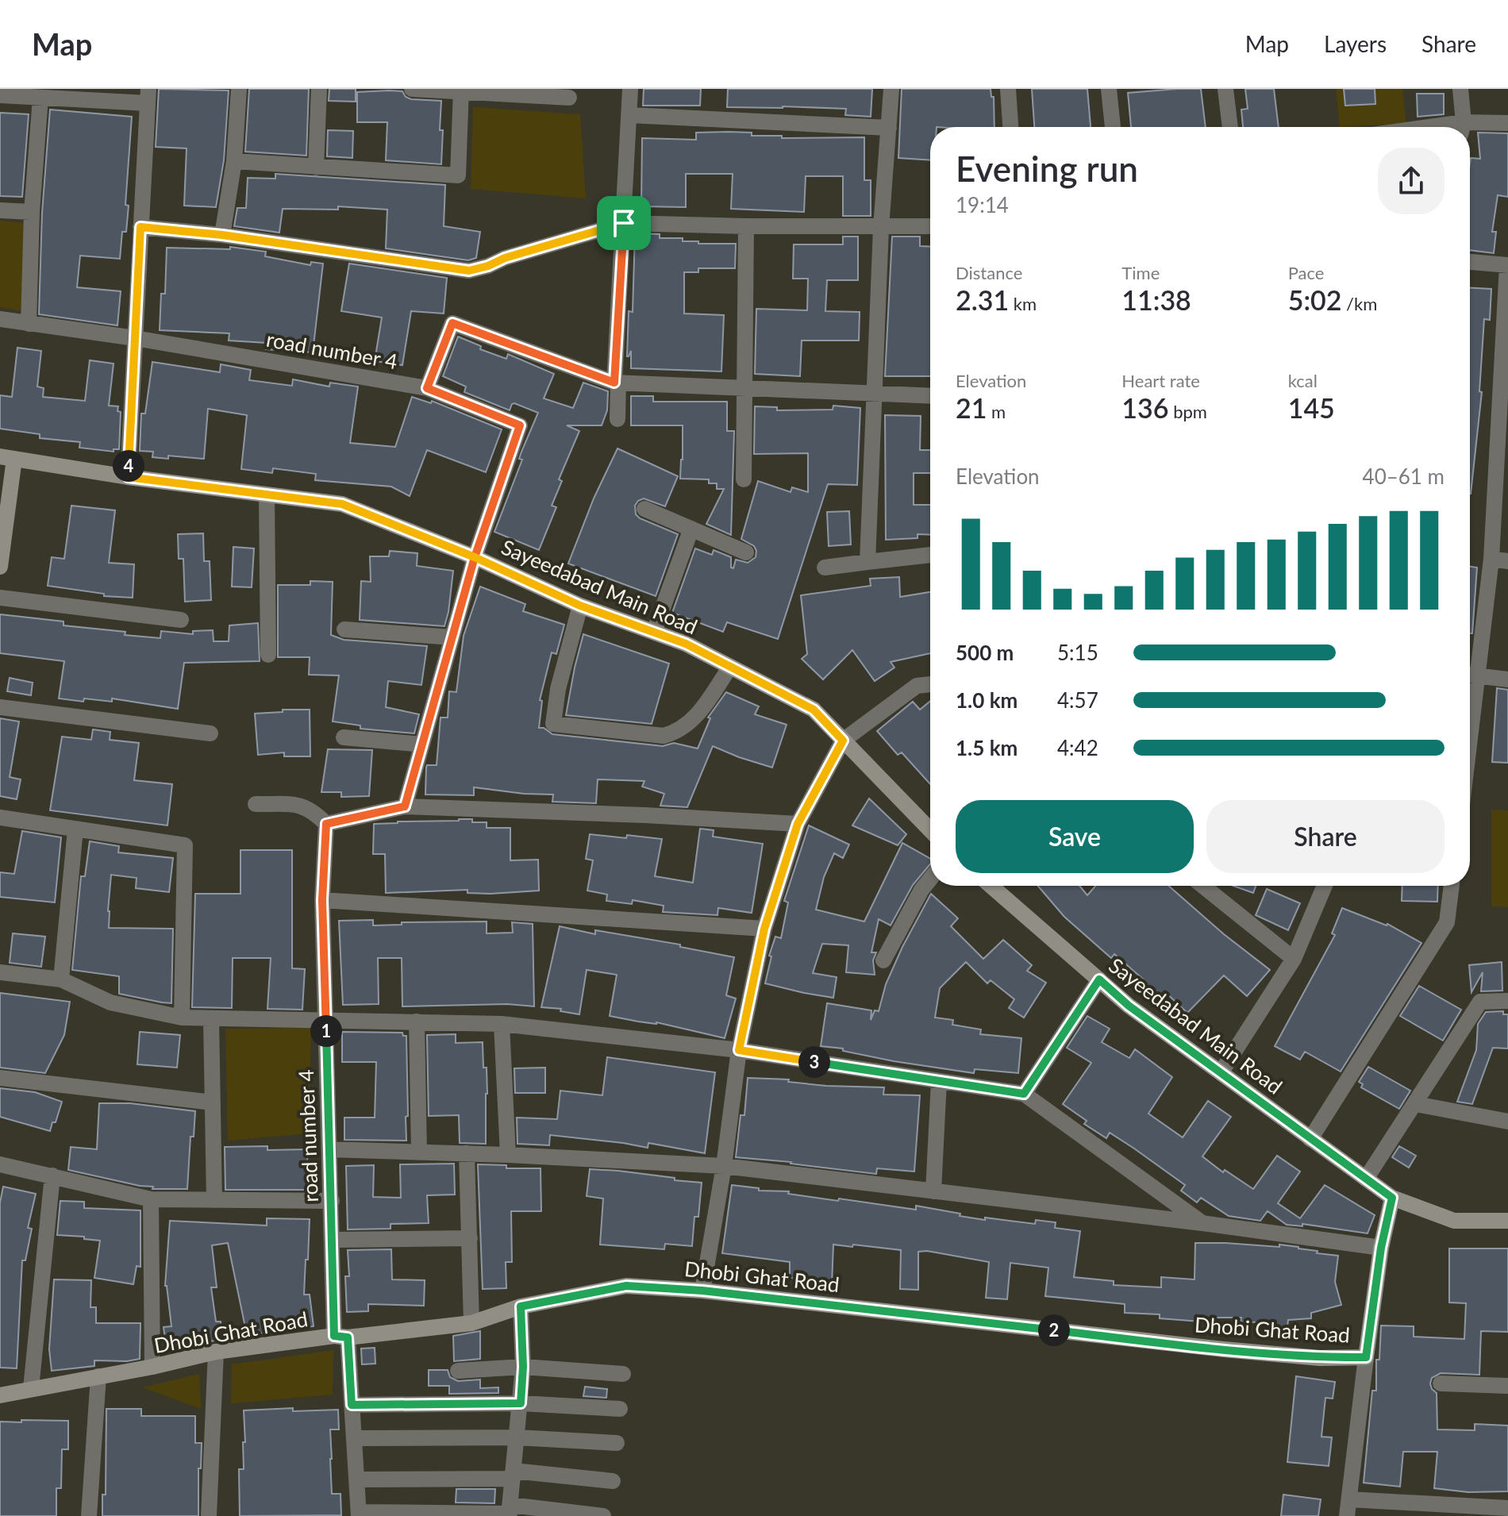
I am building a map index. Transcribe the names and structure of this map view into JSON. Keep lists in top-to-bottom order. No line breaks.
{"streets":{"main road":["Sayeedabad Main Road","Dhobi Ghat Road"],"street":["road number 4"]},"crossings":[["road number 4","Sayeedabad Main Road"],["road number 4","Dhobi Ghat Road"],["Sayeedabad Main Road","Dhobi Ghat Road"]],"page":{"header":"Map","nav":["Map","Layers","Share"],"heading":["Evening run","19:14"],"stats":[["Distance","2.31 km"],["Time","11:38"],["Pace","5:02 /km"],["Elevation","21 m"],["Heart rate","136 bpm"],["kcal","145"]],"pins":["4","1","3","2"],"chart":["Elevation","40–61 m"],"list":[{"name":"500 m","note":"5:15"},{"name":"1.0 km","note":"4:57"},{"name":"1.5 km","note":"4:42"}],"buttons":["Save","Share"]}}
